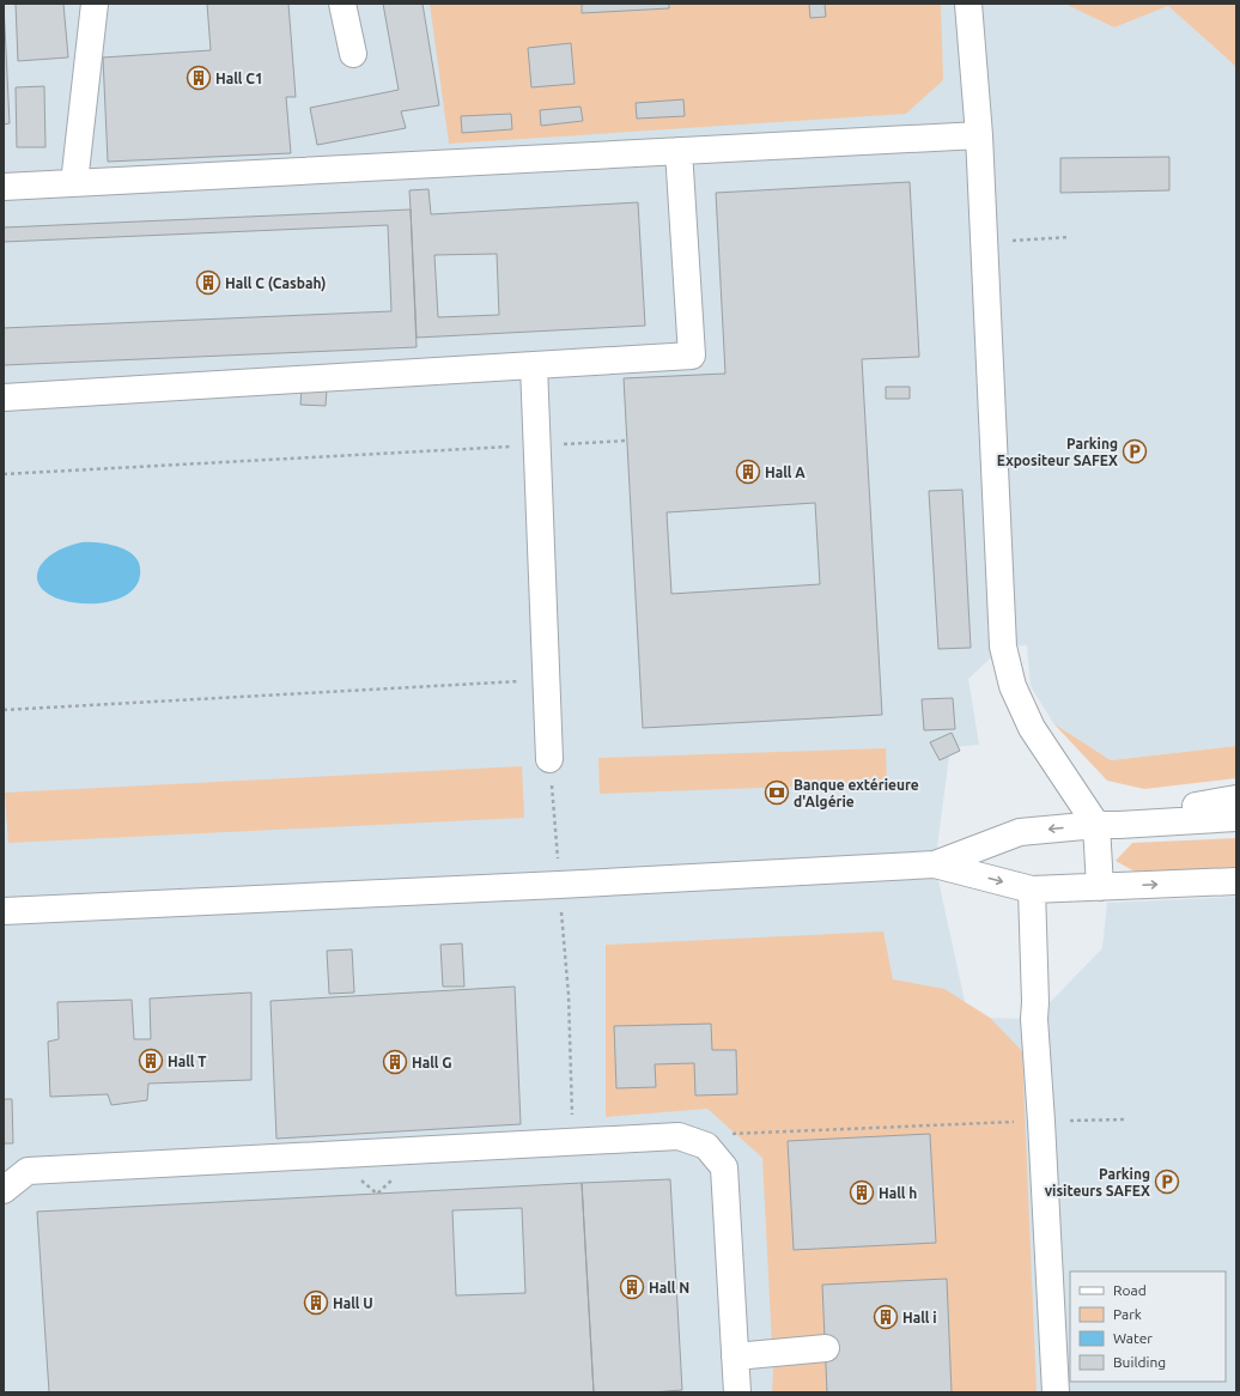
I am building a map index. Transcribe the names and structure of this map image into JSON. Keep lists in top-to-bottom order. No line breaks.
{"places":{"building":["Hall C1","Hall C (Casbah)","Hall A","Hall T","Hall G","Hall h","Hall N","Hall U","Hall i"],"parking":["Parking Expositeur SAFEX","Parking visiteurs SAFEX"],"bank":["Banque extérieure d'Algérie"]},"legend":["Road","Park","Water","Building"]}
